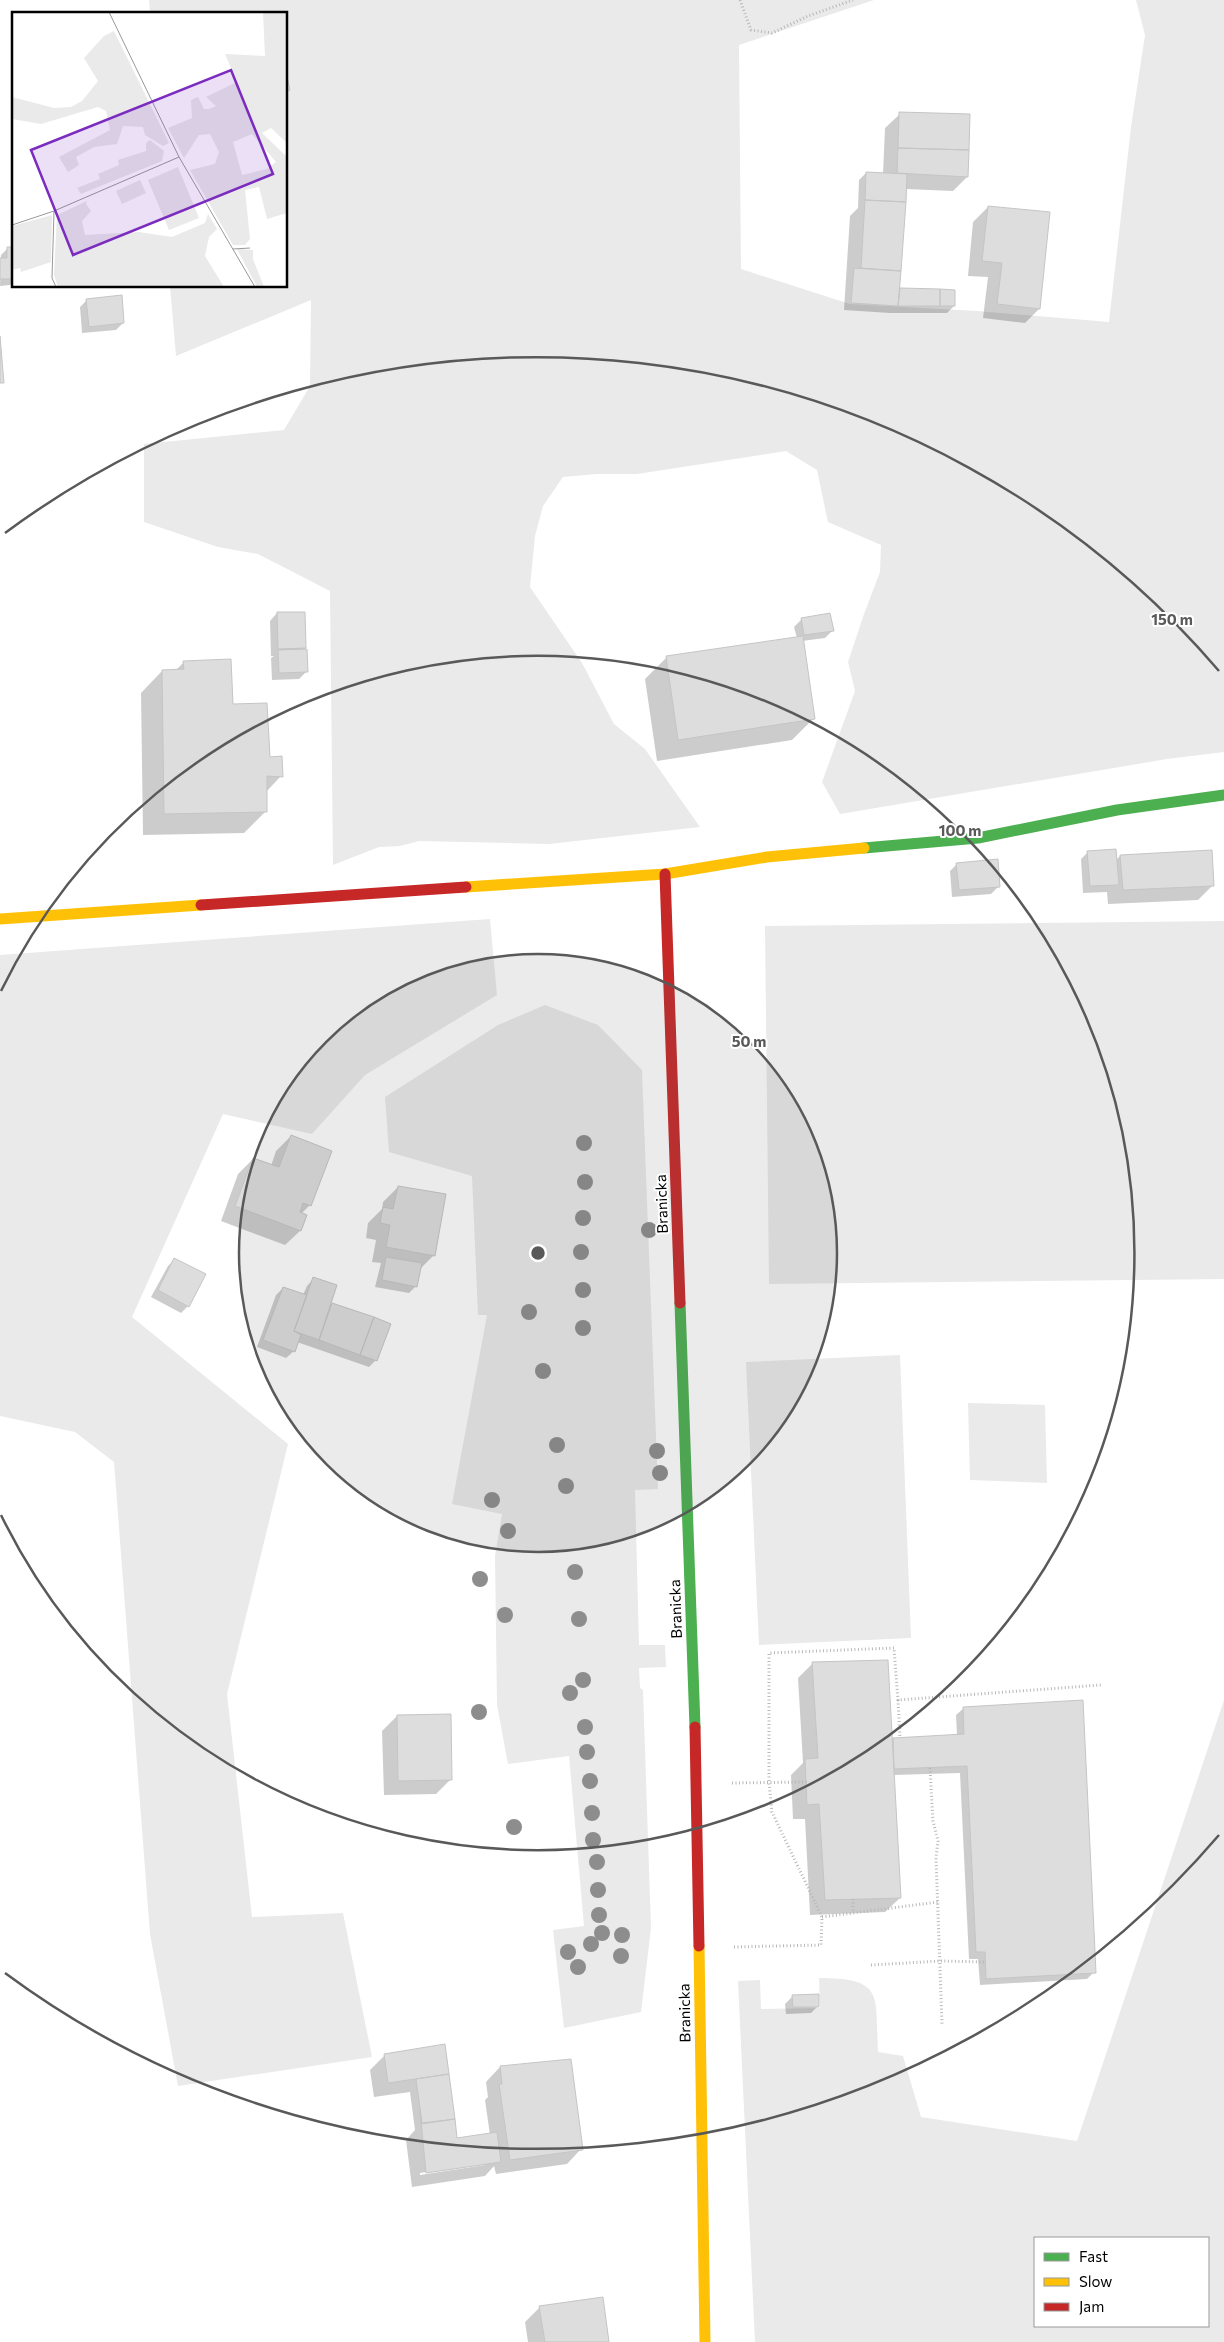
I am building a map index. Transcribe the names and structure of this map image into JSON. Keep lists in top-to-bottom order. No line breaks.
{"streets":{"street":["Branicka"]},"legend":["Fast","Slow","Jam"],"rings":["150 m","100 m","50 m"]}
